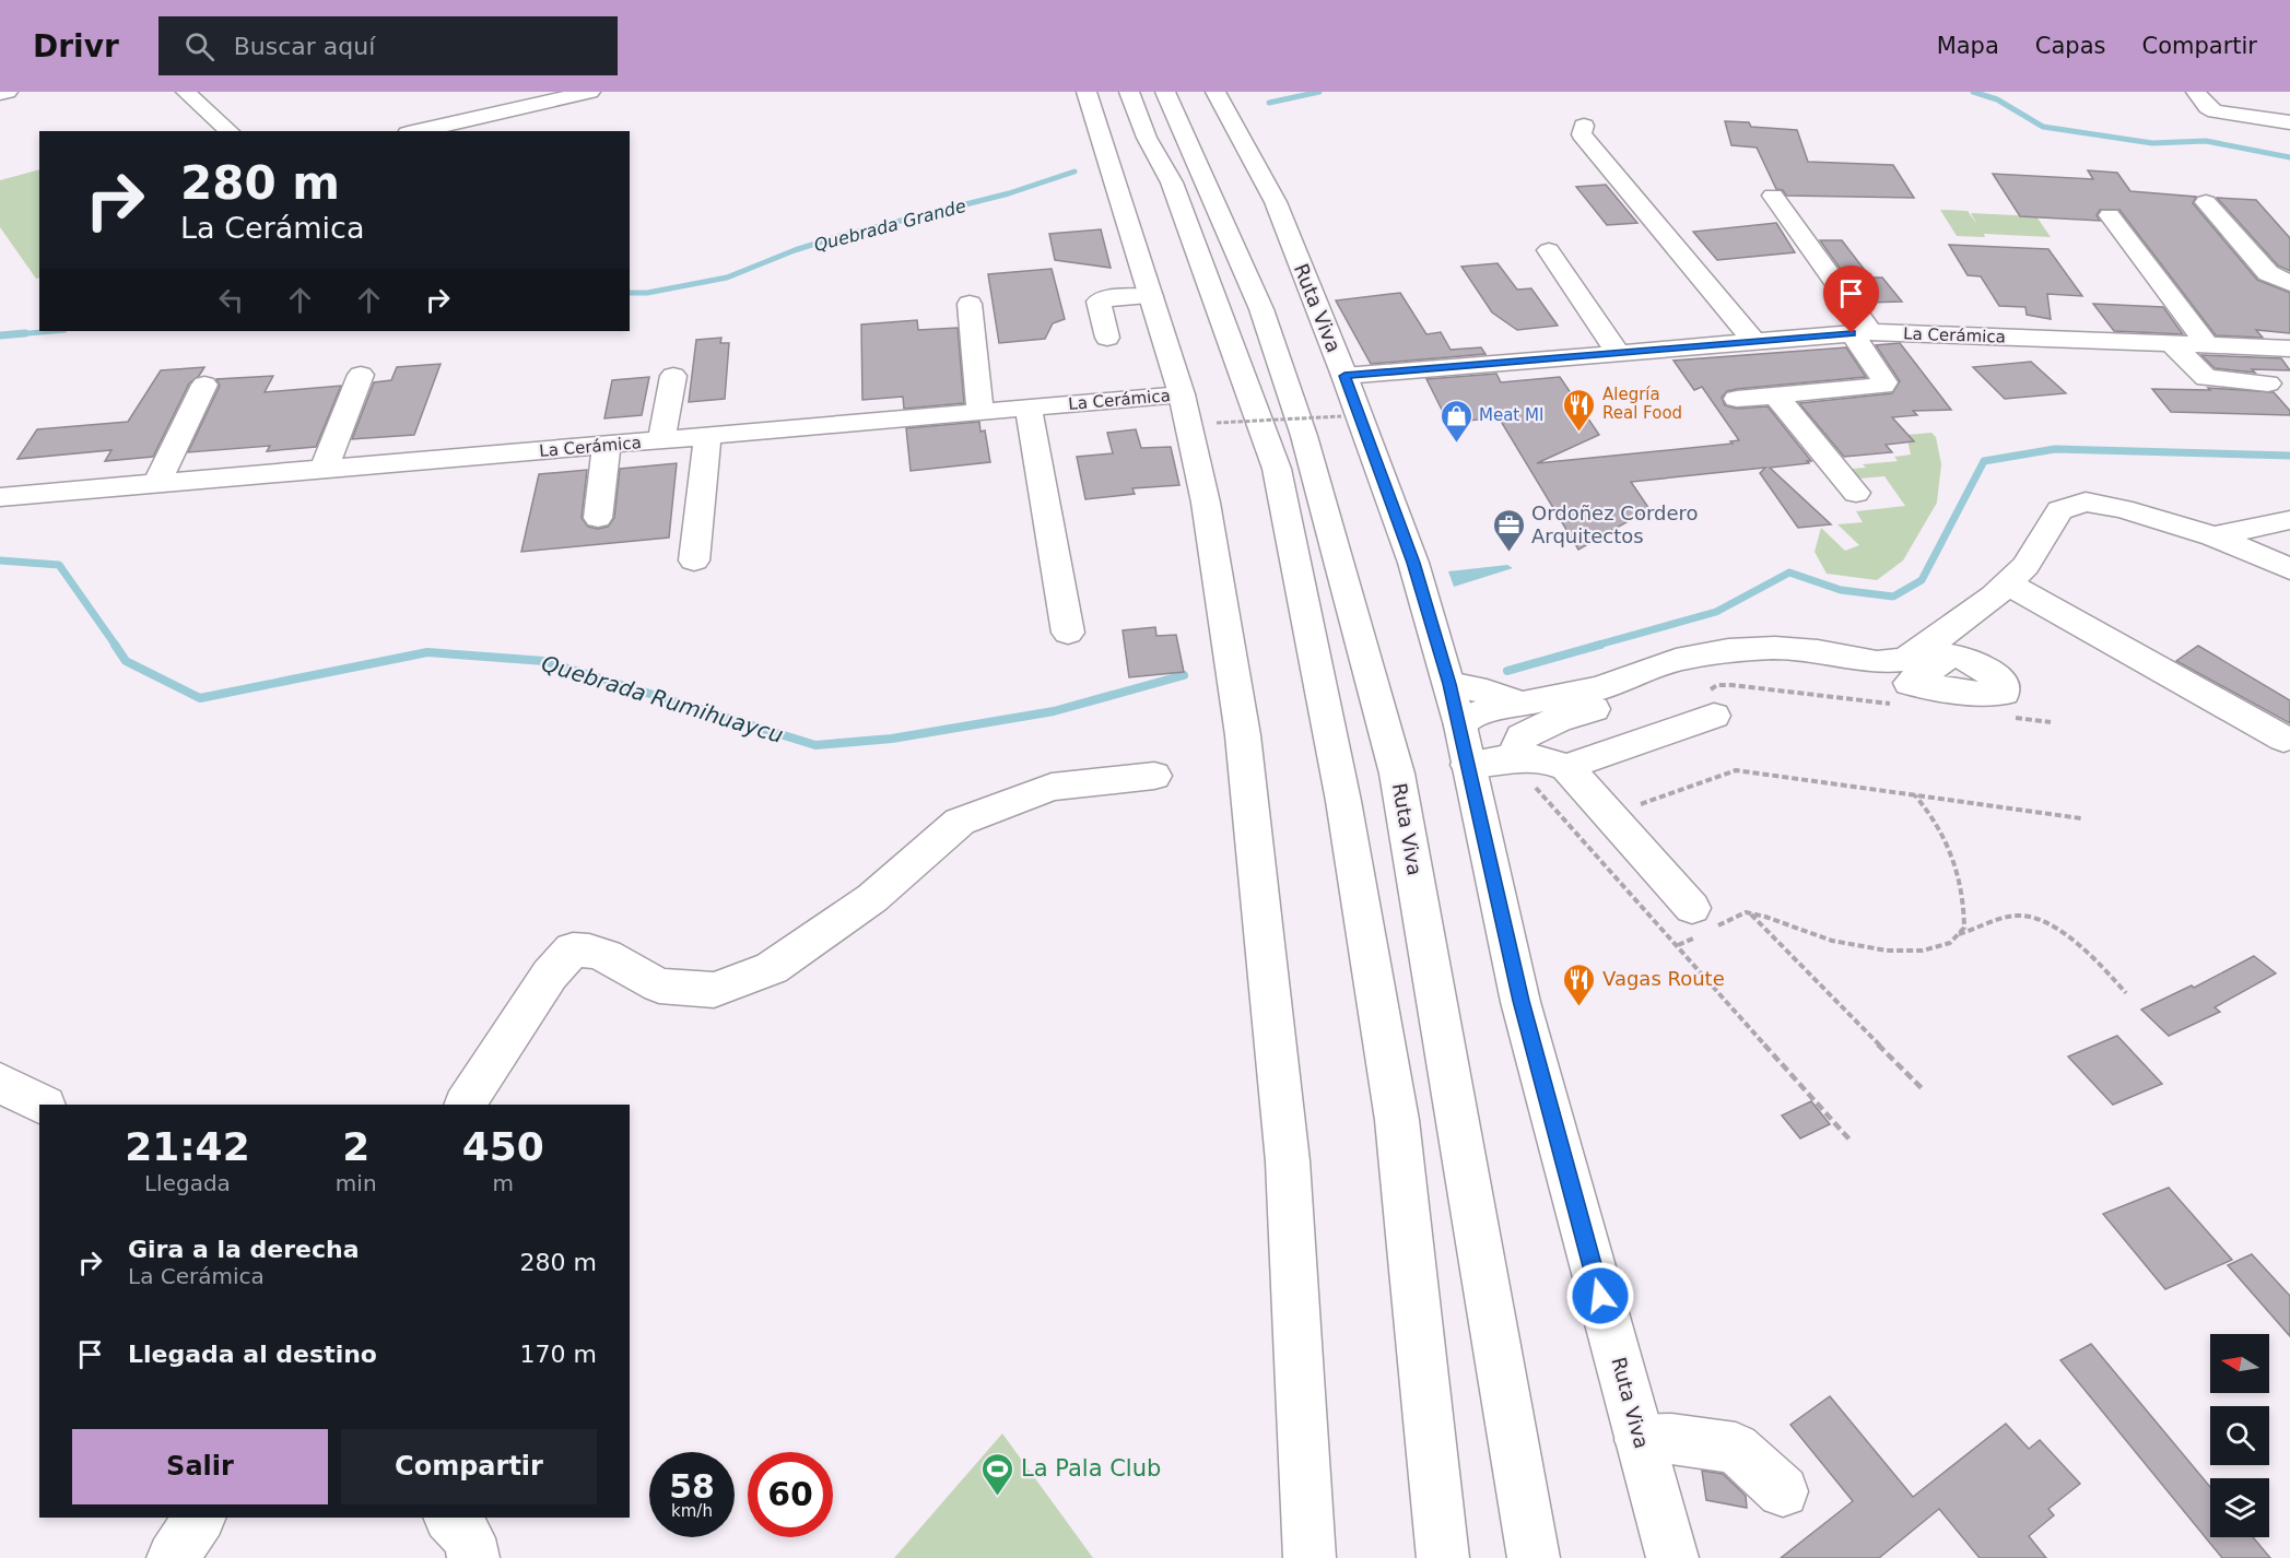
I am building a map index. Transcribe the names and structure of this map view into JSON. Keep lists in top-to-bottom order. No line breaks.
{"streets":{"main road":["Ruta Viva","La Cerámica"]},"crossings":[["Ruta Viva","La Cerámica"]],"water":["Quebrada Grande","Quebrada Rumihuaycu"],"places":{"restaurant":["Alegría Real Food","Vagas Route"],"shop":["Meat MI"],"office":["Ordoñez Cordero Arquitectos"],"sports":["La Pala Club"]},"north":"left","page":{"header":"Drivr","search":"Buscar aquí","nav":["Mapa","Capas","Compartir"],"turn":["280 m","La Cerámica"],"eta":["21:42","Llegada","2","min","450","m"],"list":[{"name":"Gira a la derecha","note":"La Cerámica","value":"280 m"},{"name":"Llegada al destino","value":"170 m"}],"buttons":["Salir","Compartir"],"speed":"58 km/h","limit":"60"}}
